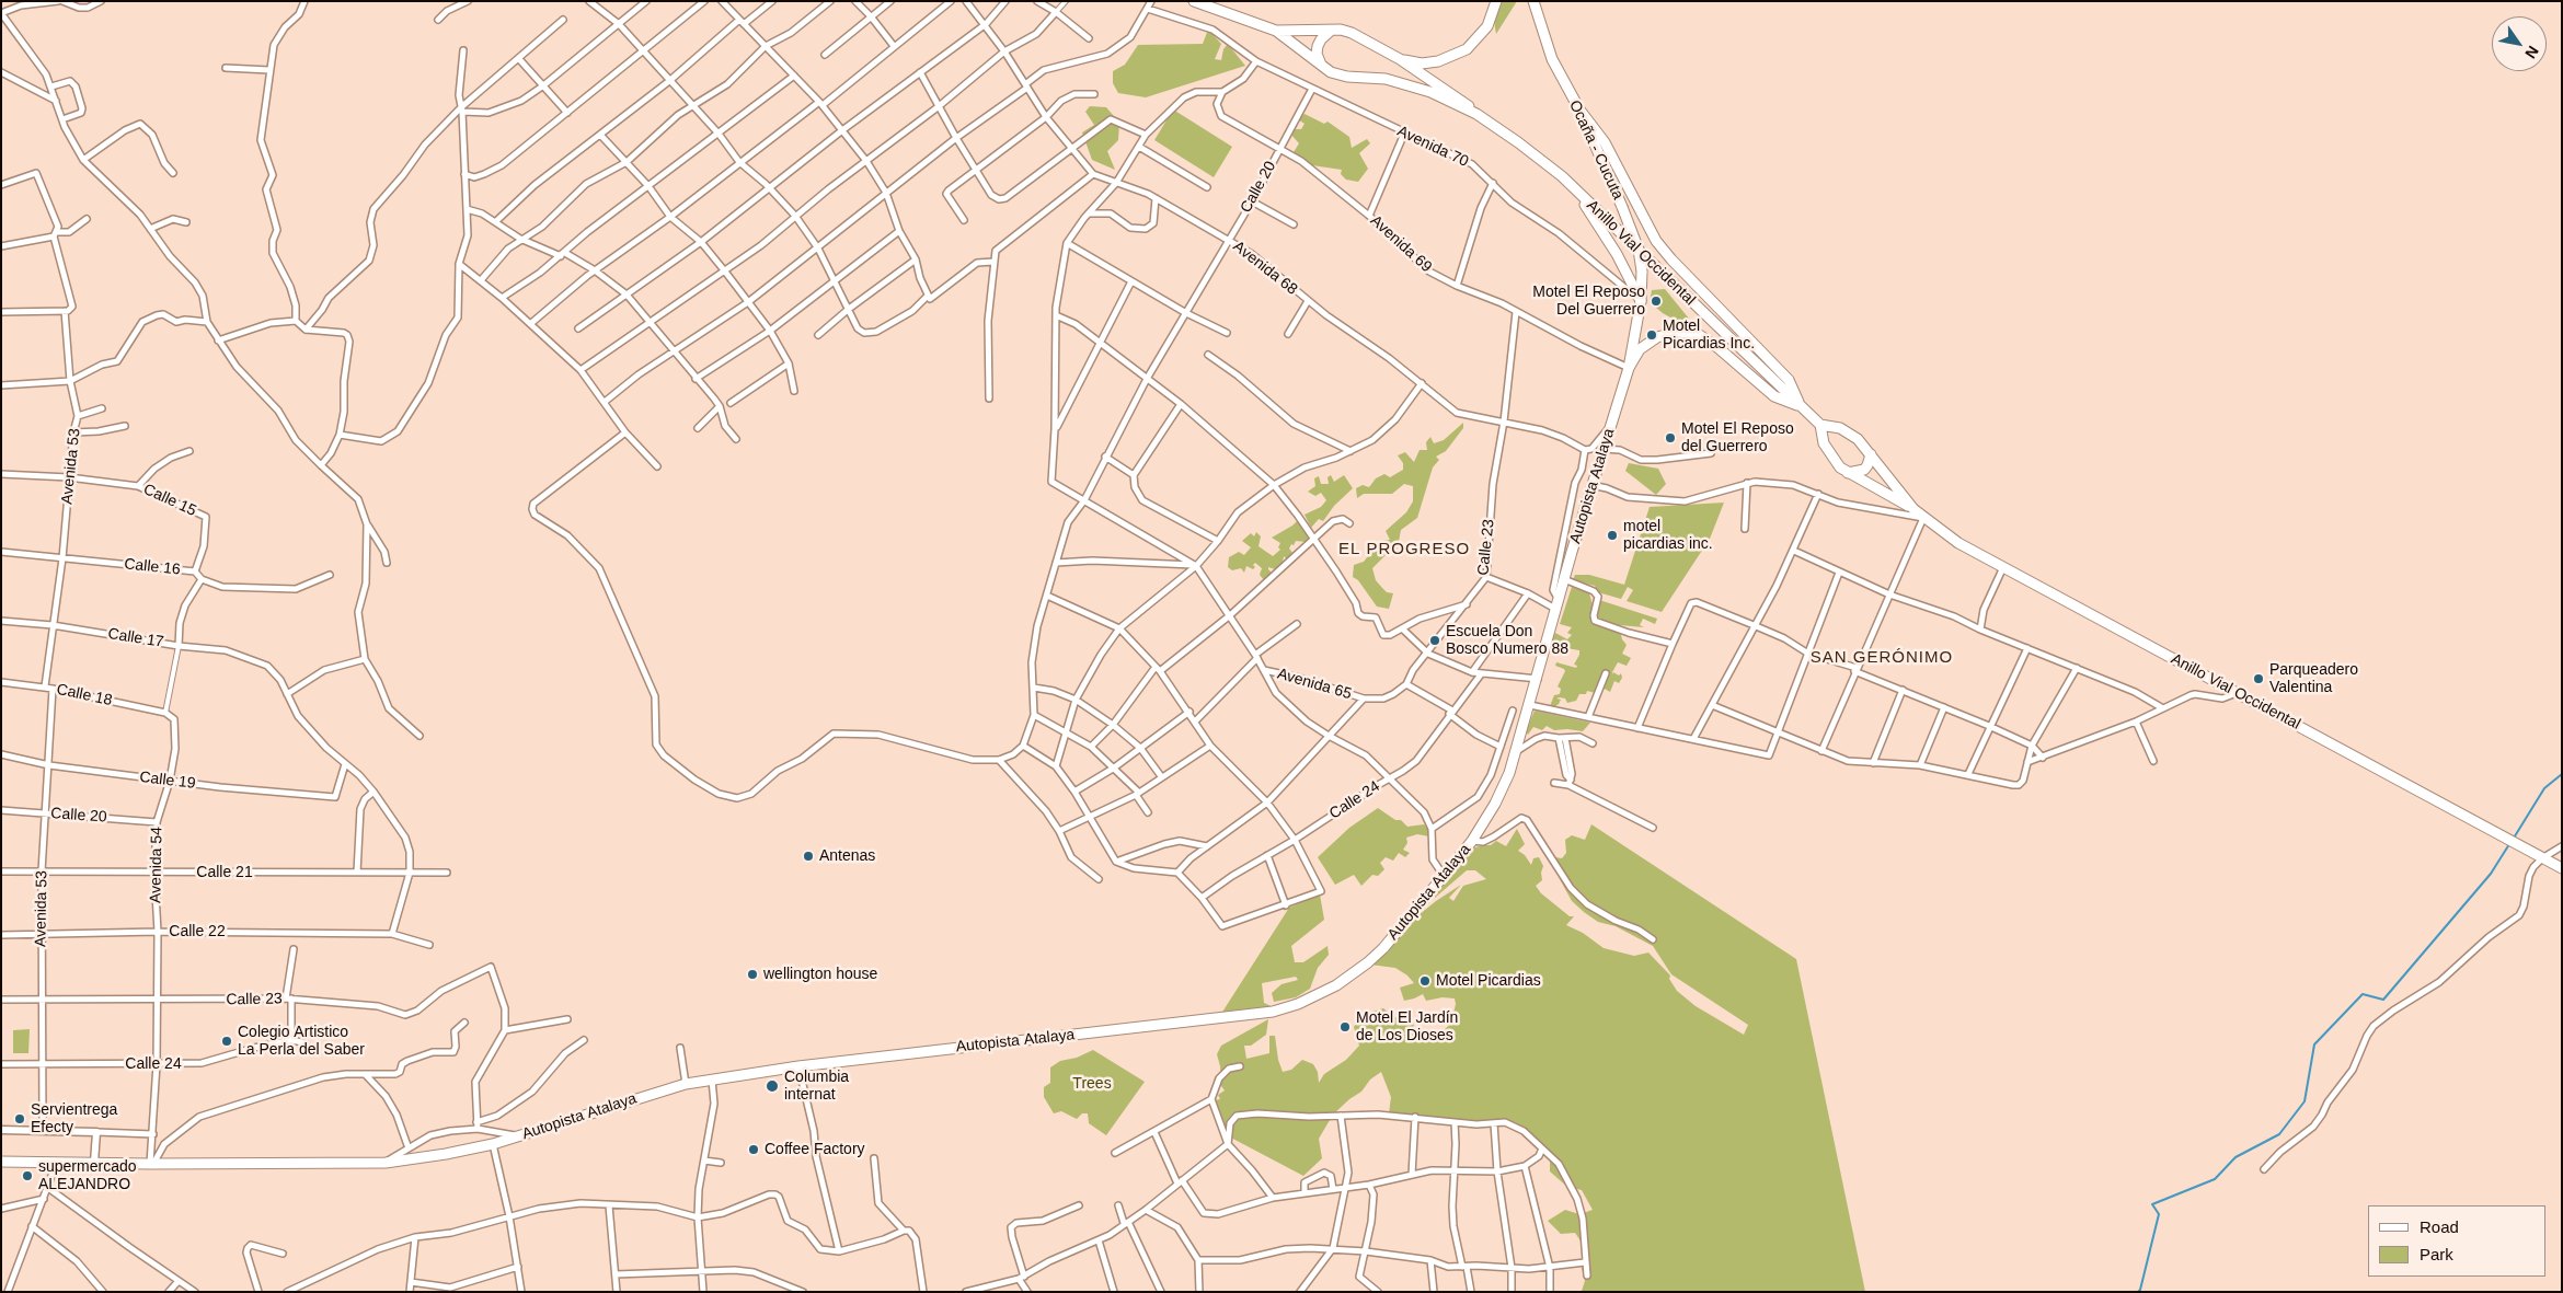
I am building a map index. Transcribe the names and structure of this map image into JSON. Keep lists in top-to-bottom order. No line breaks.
{"streets":{"main road":["Ocaña - Cucuta","Anillo Vial Occidental","Autopista Atalaya"],"street":["Avenida 70","Calle 20","Avenida 69","Avenida 68","Avenida 53","Calle 15","Calle 23","Calle 16","Calle 17","Avenida 65","Calle 18","Calle 19","Calle 24","Avenida 54","Calle 21","Calle 22"]},"crossings":[["Avenida 70","Ocaña - Cucuta"],["Avenida 70","Calle 20"],["Ocaña - Cucuta","Avenida 69"],["Ocaña - Cucuta","Autopista Atalaya"],["Calle 20","Avenida 69"],["Calle 20","Avenida 68"],["Calle 20","Avenida 53"],["Calle 20","Avenida 54"],["Avenida 69","Autopista Atalaya"],["Avenida 69","Calle 23"],["Avenida 68","Calle 23"],["Avenida 53","Calle 15"],["Avenida 53","Calle 23"],["Avenida 53","Calle 16"],["Avenida 53","Calle 17"],["Avenida 53","Calle 18"],["Avenida 53","Calle 19"],["Avenida 53","Calle 24"],["Avenida 53","Calle 21"],["Avenida 53","Calle 22"],["Autopista Atalaya","Avenida 54"],["Calle 15","Calle 16"],["Calle 23","Avenida 65"],["Calle 23","Avenida 54"],["Calle 18","Avenida 54"],["Calle 19","Avenida 54"],["Calle 24","Avenida 54"],["Avenida 54","Calle 21"],["Avenida 54","Calle 22"]],"districts":["EL PROGRESO","SAN GERÓNIMO"],"parks":["Trees"],"places":["Motel El Reposo Del Guerrero","Motel Picardias Inc.","Motel El Reposo del Guerrero","motel picardias inc.","Escuela Don Bosco Numero 88","Parqueadero Valentina","Antenas","wellington house","Motel Picardias","Motel El Jardín de Los Dioses","Colegio Artistico La Perla del Saber","Columbia internat","Servientrega Efecty","Coffee Factory","supermercado ALEJANDRO"],"legend":["Road","Park"],"north":"bottom right"}
